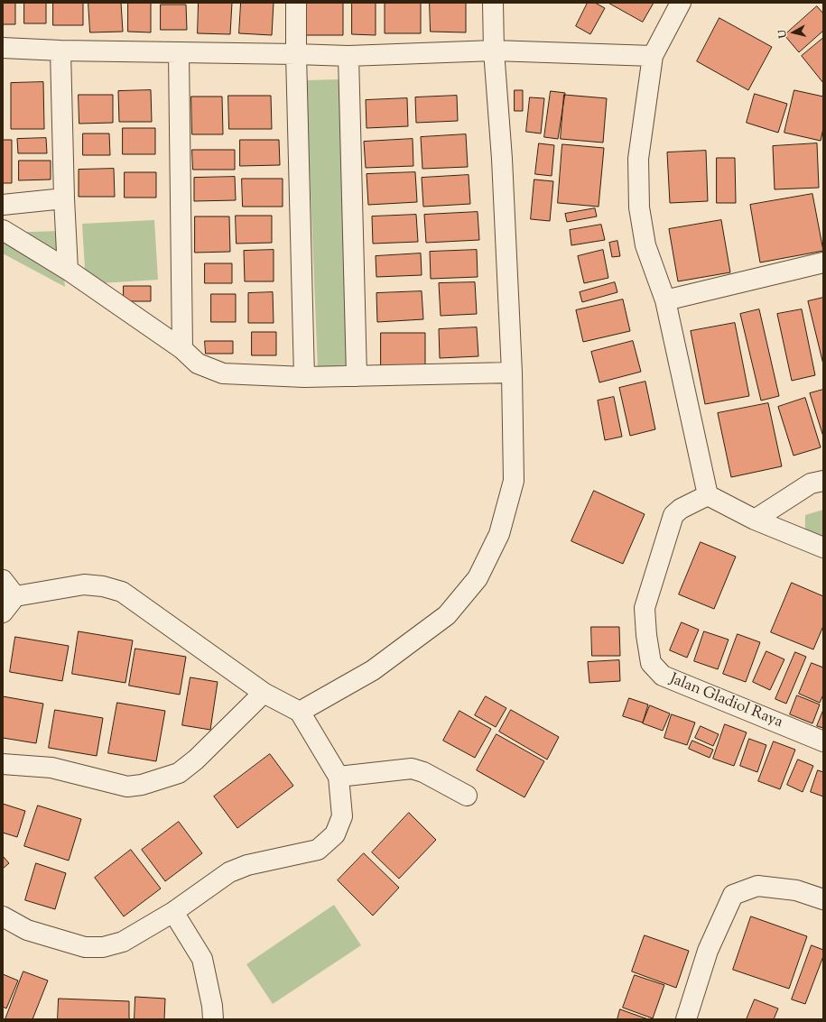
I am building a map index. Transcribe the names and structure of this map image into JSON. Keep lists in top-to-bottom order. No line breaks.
{"streets":{"street":["Jalan Gladiol Raya"]},"north":"left"}
